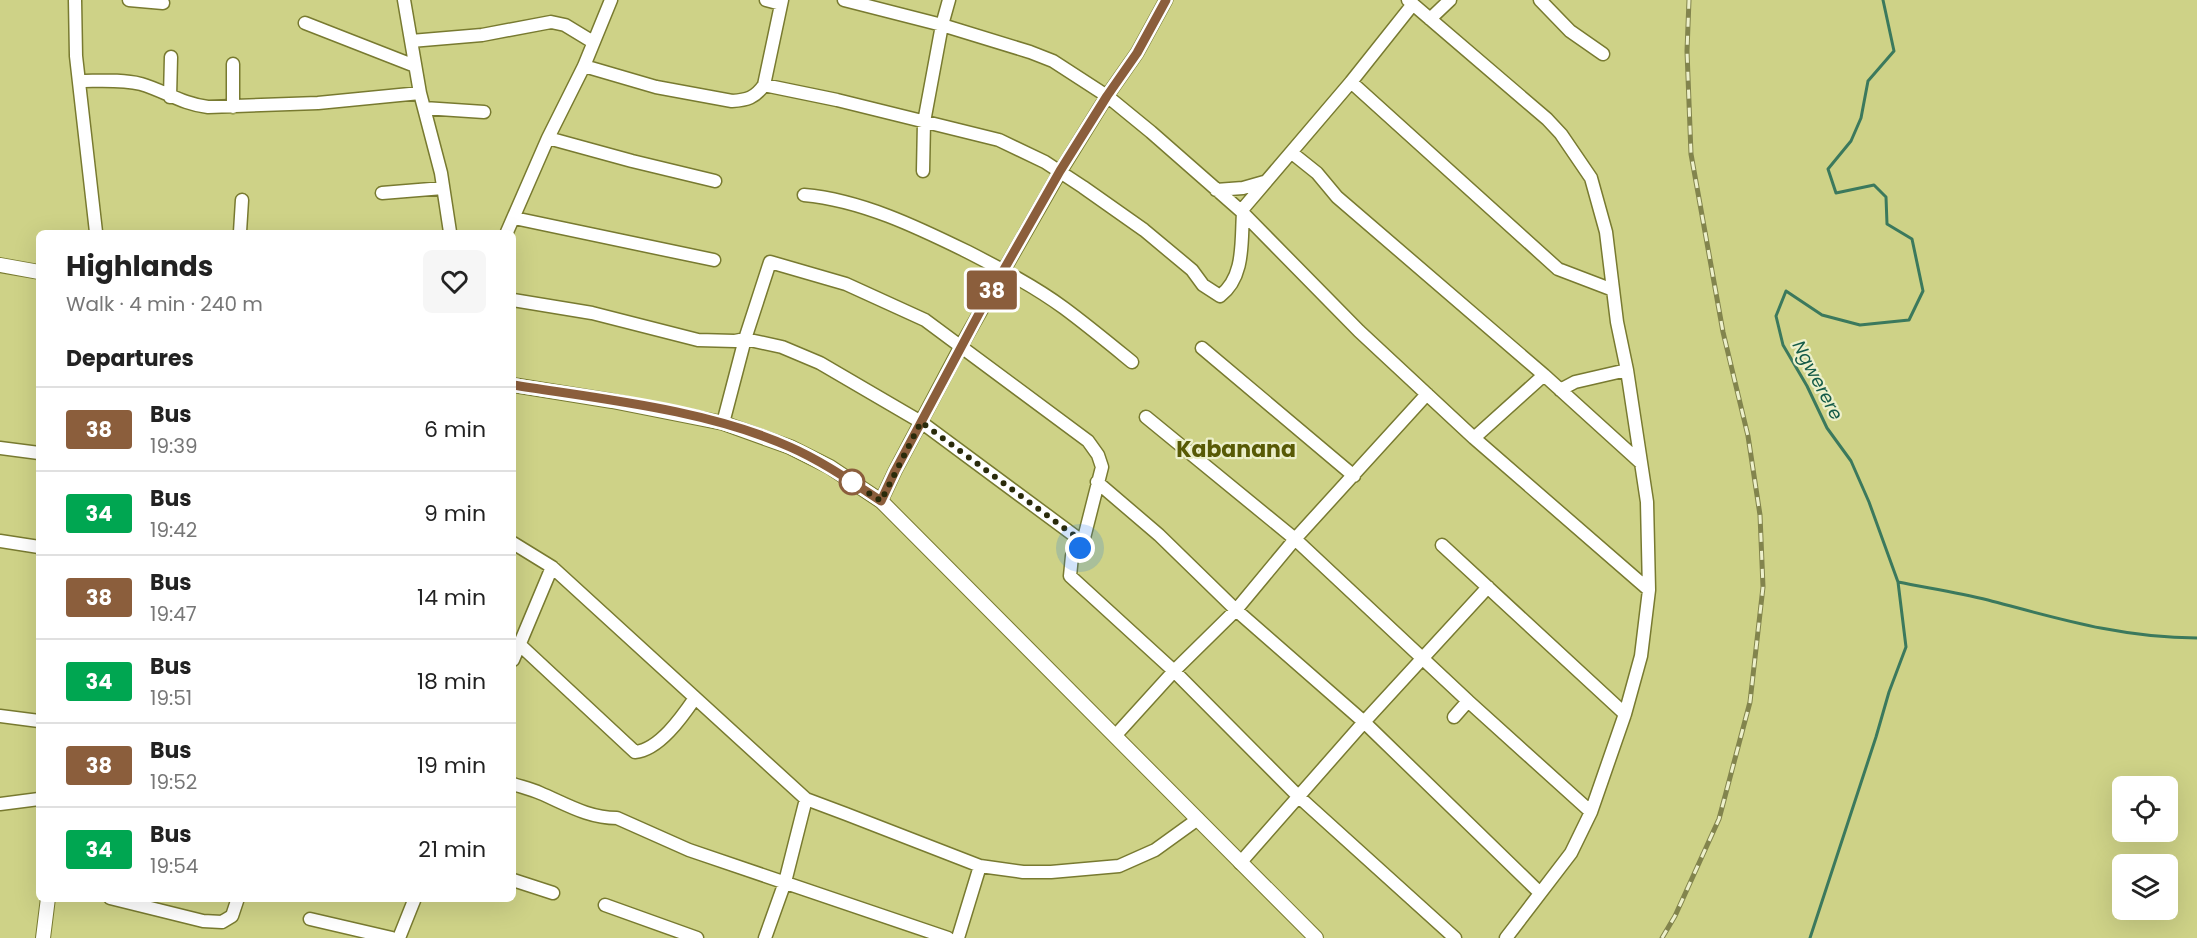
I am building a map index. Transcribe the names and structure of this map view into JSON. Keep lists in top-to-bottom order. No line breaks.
{"districts":["Kabanana"],"water":["Ngwerere"],"lines":["bus line 38"],"page":{"on_map":"38","heading":[["Highlands","Walk · 4 min · 240 m"],"Departures"],"list":[{"mark":"38","name":"Bus","note":"19:39","value":"6 min"},{"mark":"34","name":"Bus","note":"19:42","value":"9 min"},{"mark":"38","name":"Bus","note":"19:47","value":"14 min"},{"mark":"34","name":"Bus","note":"19:51","value":"18 min"},{"mark":"38","name":"Bus","note":"19:52","value":"19 min"},{"mark":"34","name":"Bus","note":"19:54","value":"21 min"}]}}
